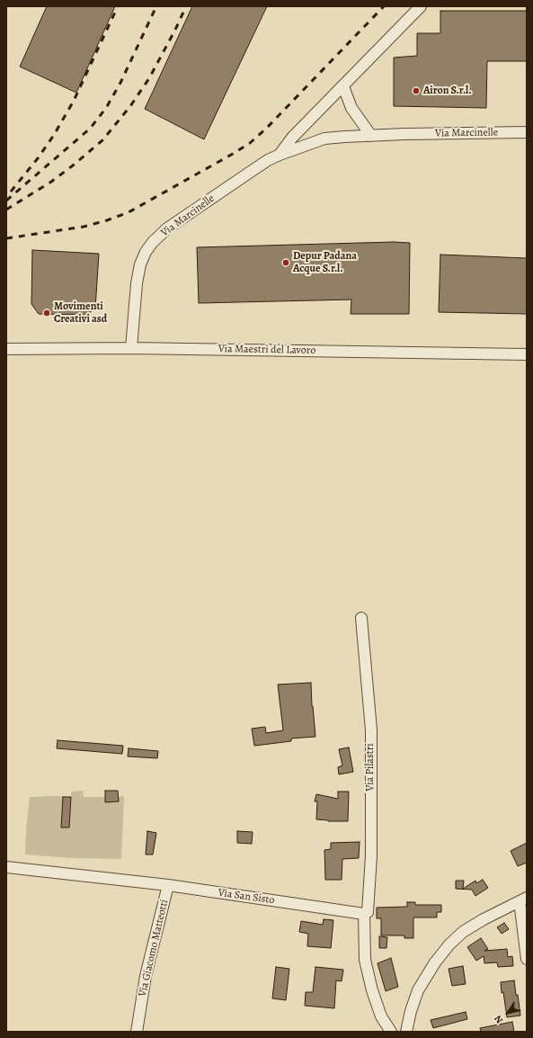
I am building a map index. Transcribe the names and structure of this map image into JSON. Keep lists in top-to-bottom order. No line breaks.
{"streets":{"street":["Via Marcinelle","Via Maestri del Lavoro","Via Pilastri","Via San Sisto","Via Giacomo Matteotti"]},"crossings":[["Via Marcinelle","Via Maestri del Lavoro"],["Via Pilastri","Via San Sisto"],["Via San Sisto","Via Giacomo Matteotti"]],"places":["Airon S.r.l.","Depur Padana Acque S.r.l.","Movimenti Creativi asd"],"north":"bottom left"}
